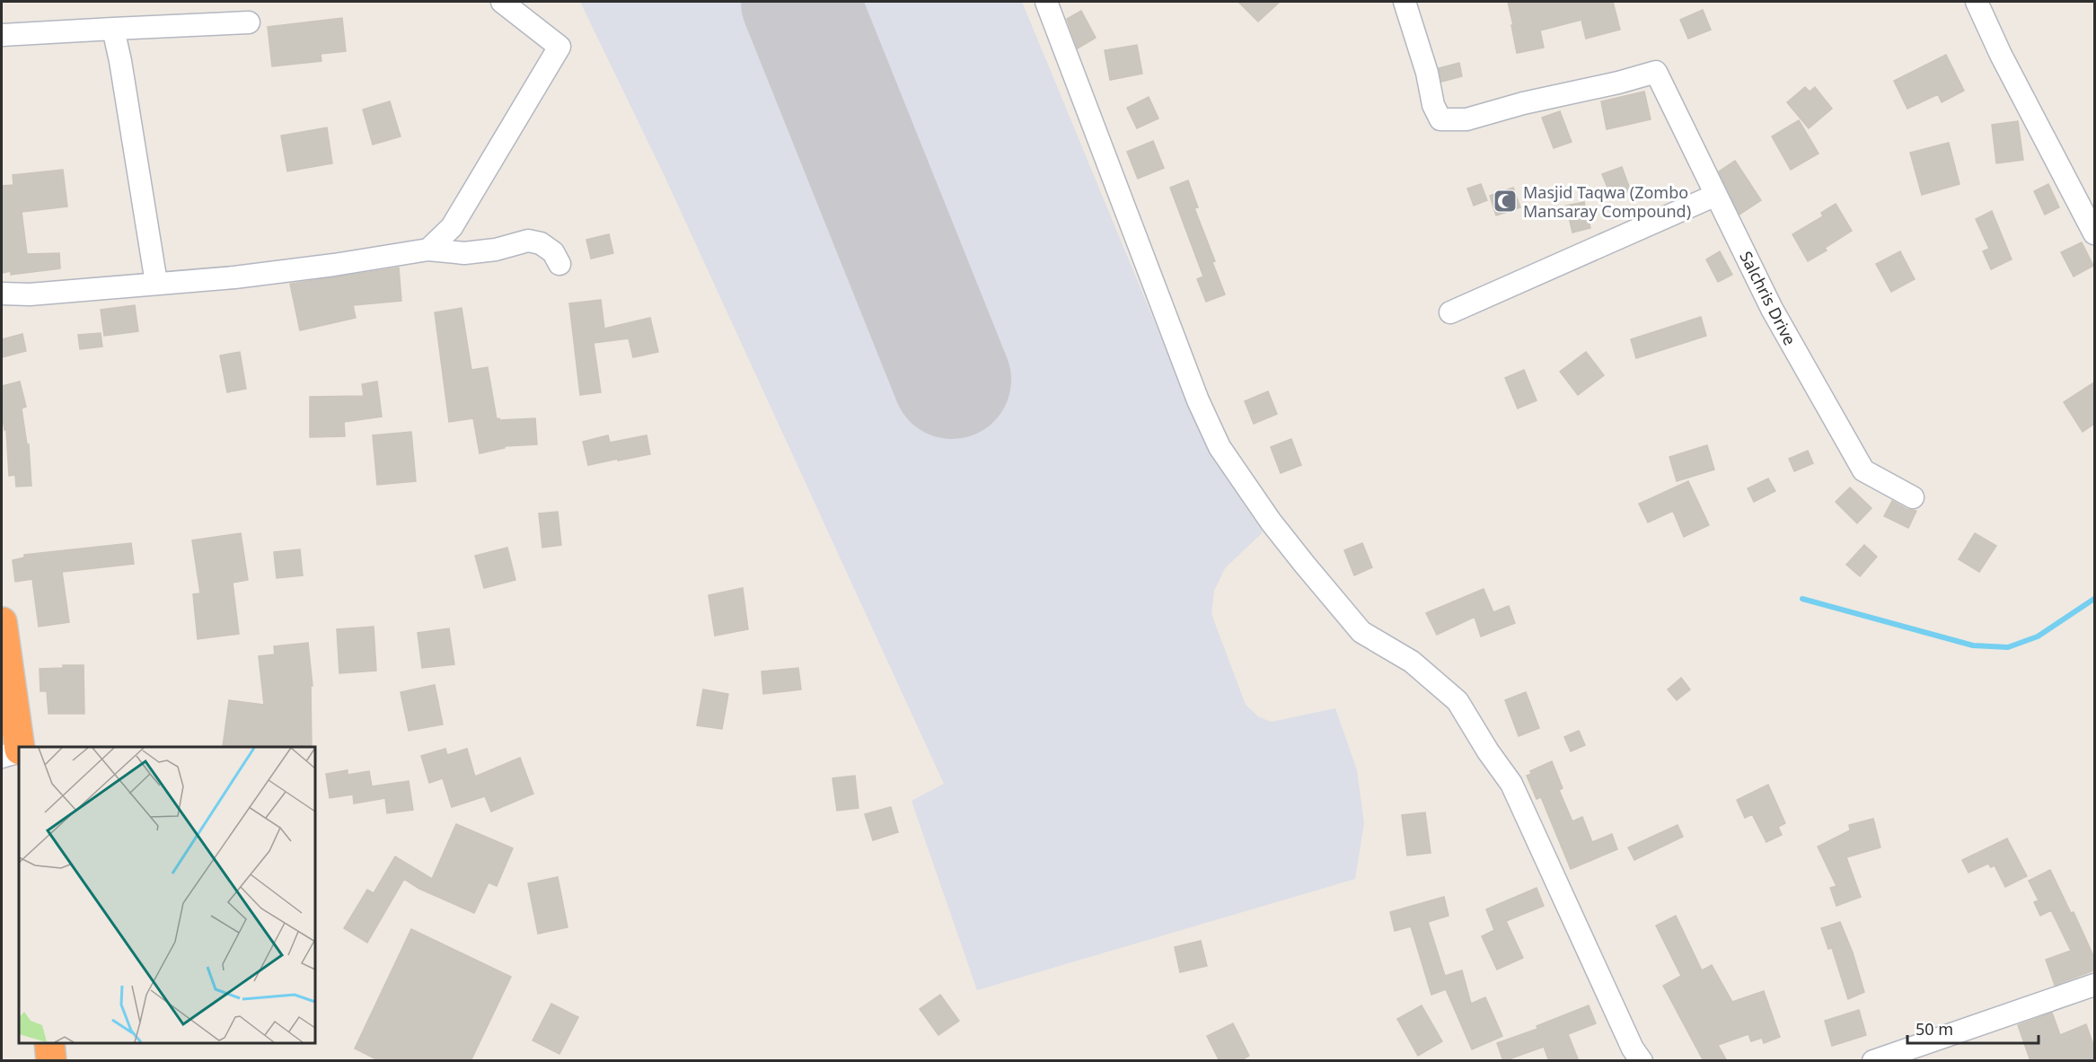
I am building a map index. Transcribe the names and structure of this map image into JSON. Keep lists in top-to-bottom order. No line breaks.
{"streets":{"street":["Salchris Drive"]},"places":{"mosque":["Masjid Taqwa (Zombo Mansaray Compound)"]},"scale_bar":"50 m"}
